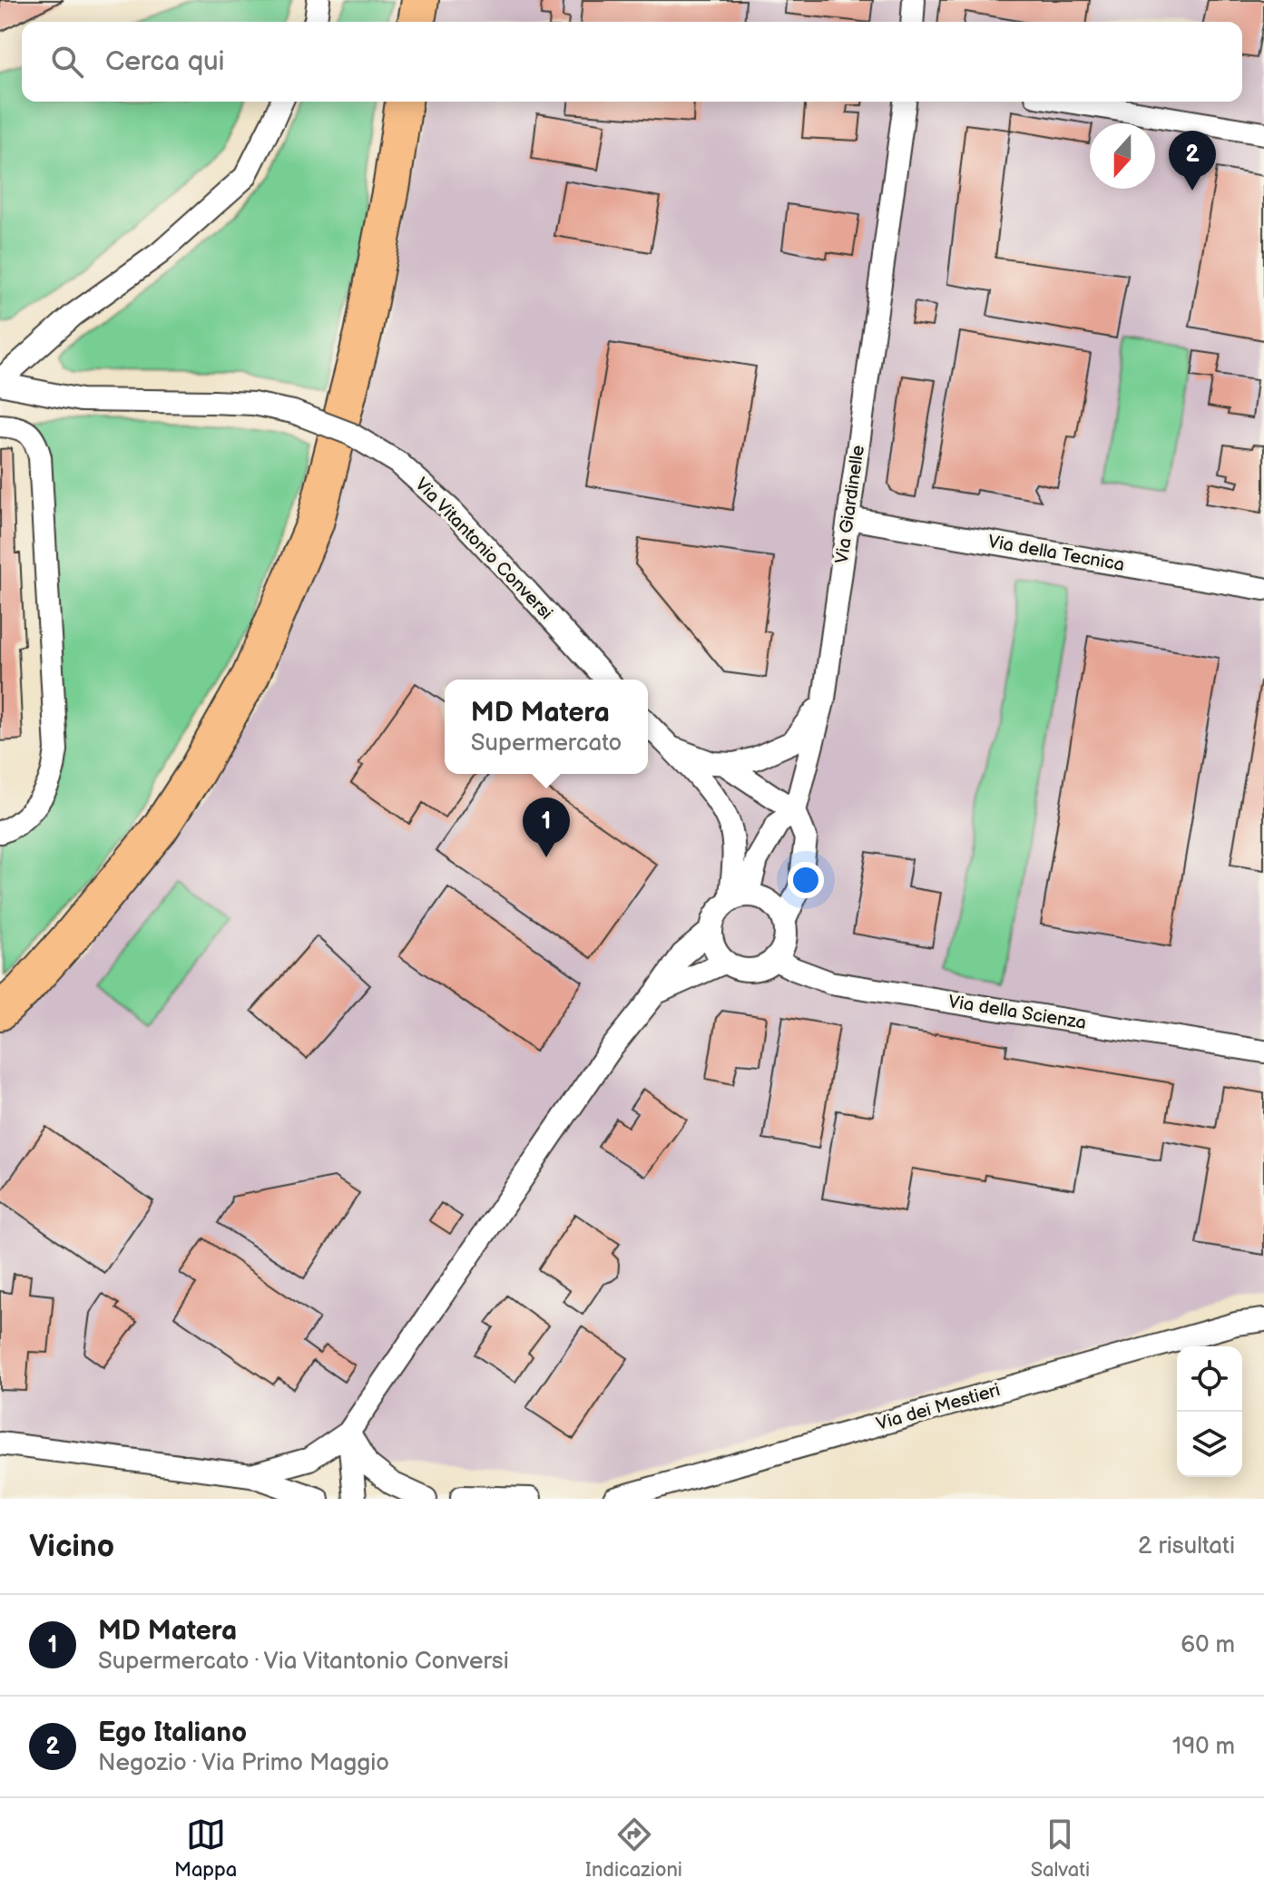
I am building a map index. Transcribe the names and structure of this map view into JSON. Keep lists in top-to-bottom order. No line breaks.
{"streets":{"street":["Via Giardinelle","Via Vitantonio Conversi","Via della Tecnica","Via della Scienza","Via dei Mestieri"]},"crossings":[["Via Giardinelle","Via della Tecnica"],["Via Giardinelle","Via della Scienza"]],"north":"bottom","page":{"search":"Cerca qui","pins":["2","1"],"popup":["MD Matera","Supermercato"],"heading":["Vicino","2 risultati"],"list":[{"mark":"1","name":"MD Matera","note":"Supermercato · Via Vitantonio Conversi","value":"60 m"},{"mark":"2","name":"Ego Italiano","note":"Negozio · Via Primo Maggio","value":"190 m"}],"nav":["Mappa","Indicazioni","Salvati"]}}
